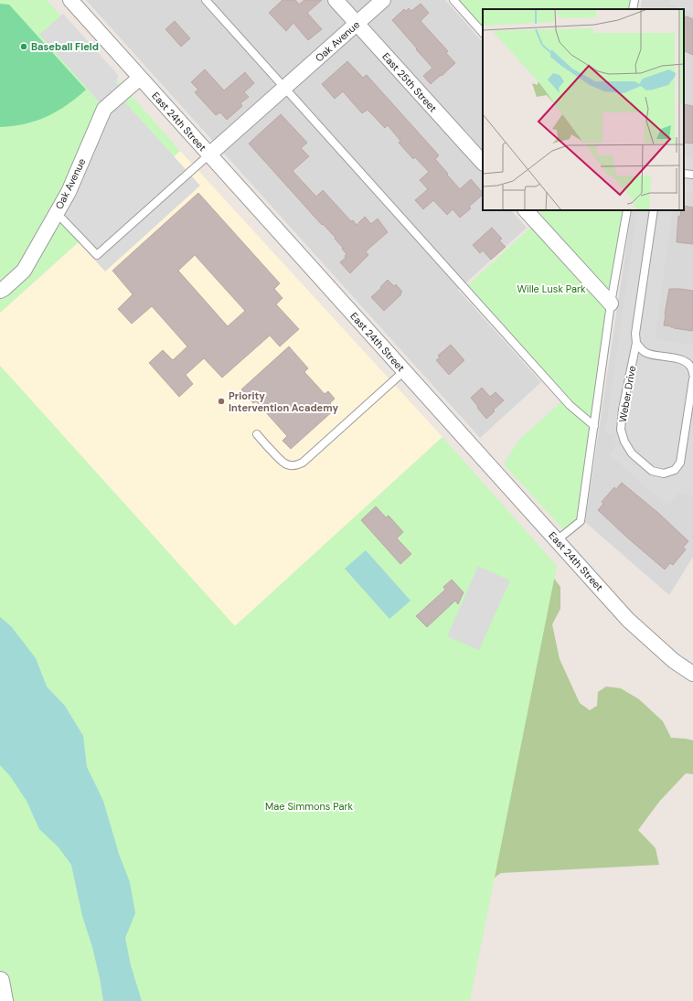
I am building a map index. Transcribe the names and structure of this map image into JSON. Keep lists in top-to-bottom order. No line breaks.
{"streets":{"street":["Oak Avenue","East 25th Street","East 24th Street"],"lane":["Weber Drive"]},"crossings":[["Oak Avenue","East 25th Street"],["Oak Avenue","East 24th Street"]],"parks":["Wille Lusk Park","Mae Simmons Park"],"places":["Baseball Field","Priority Intervention Academy"]}
